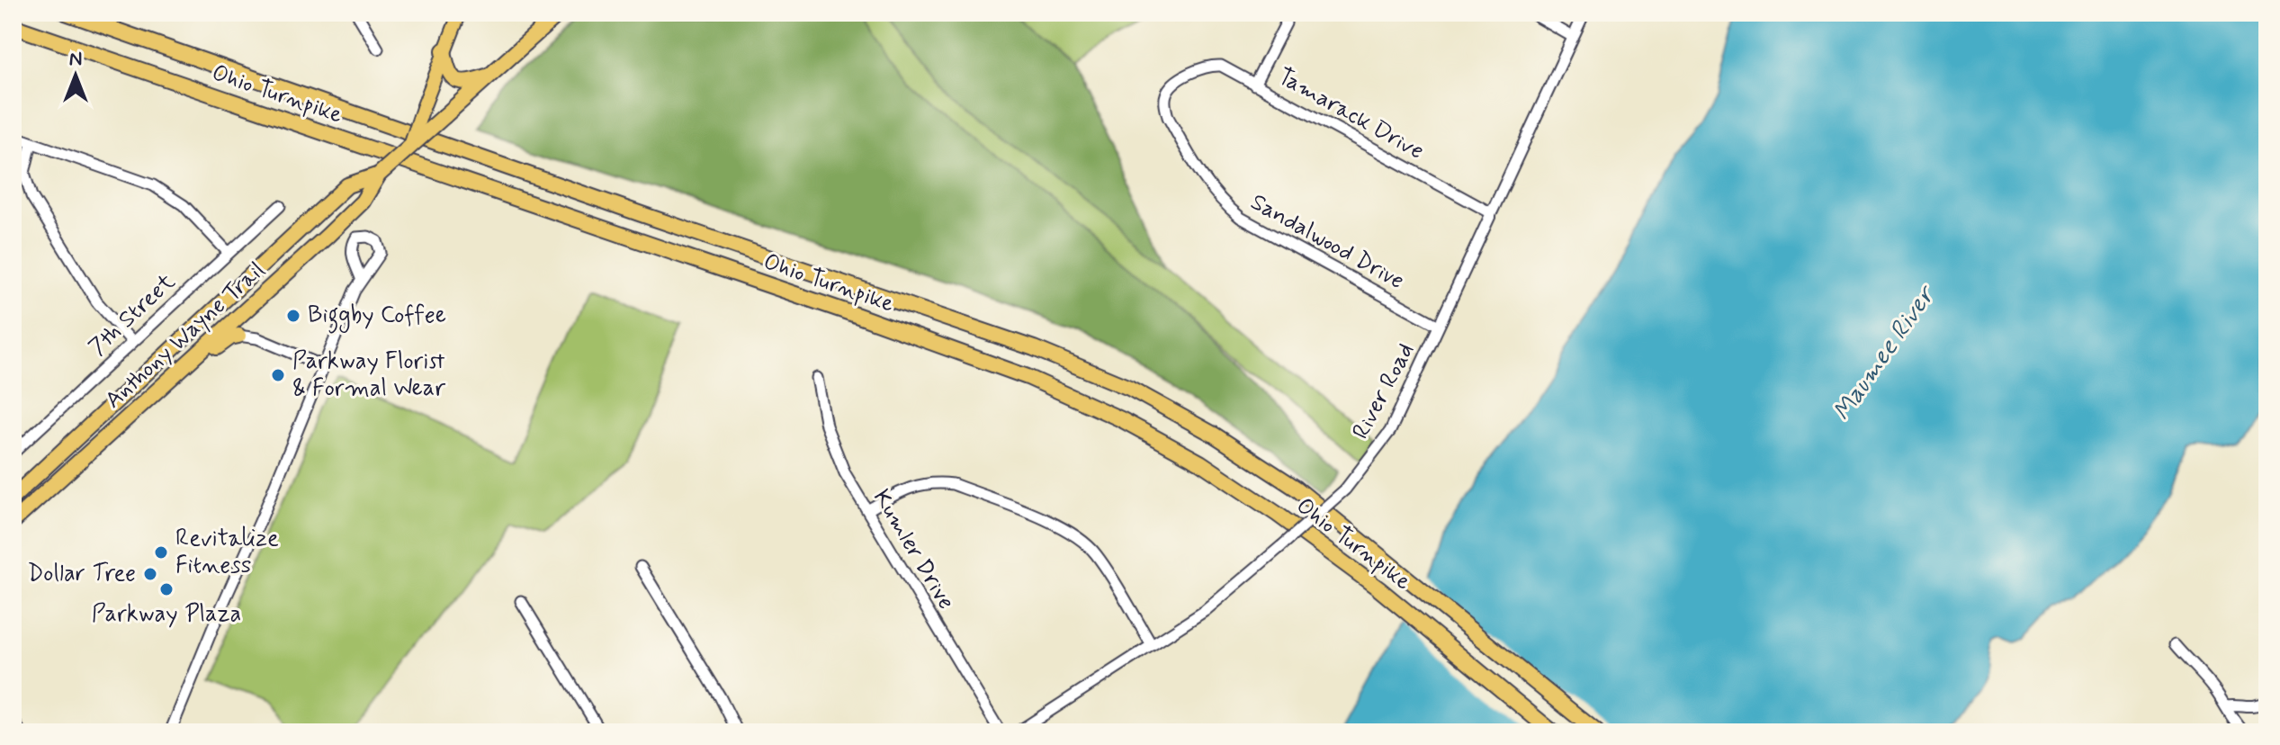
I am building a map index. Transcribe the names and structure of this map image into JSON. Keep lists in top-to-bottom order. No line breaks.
{"streets":{"highway":["Ohio Turnpike","Anthony Wayne Trail"],"street":["Tamarack Drive","Sandalwood Drive","7th Street","River Road","Kumler Drive"]},"crossings":[["Tamarack Drive","Sandalwood Drive"],["Tamarack Drive","River Road"],["Sandalwood Drive","River Road"]],"water":["Maumee River"],"places":["Biggby Coffee","Parkway Florist & Formal Wear","Revitalize Fitness","Dollar Tree","Parkway Plaza"],"north":"top"}
